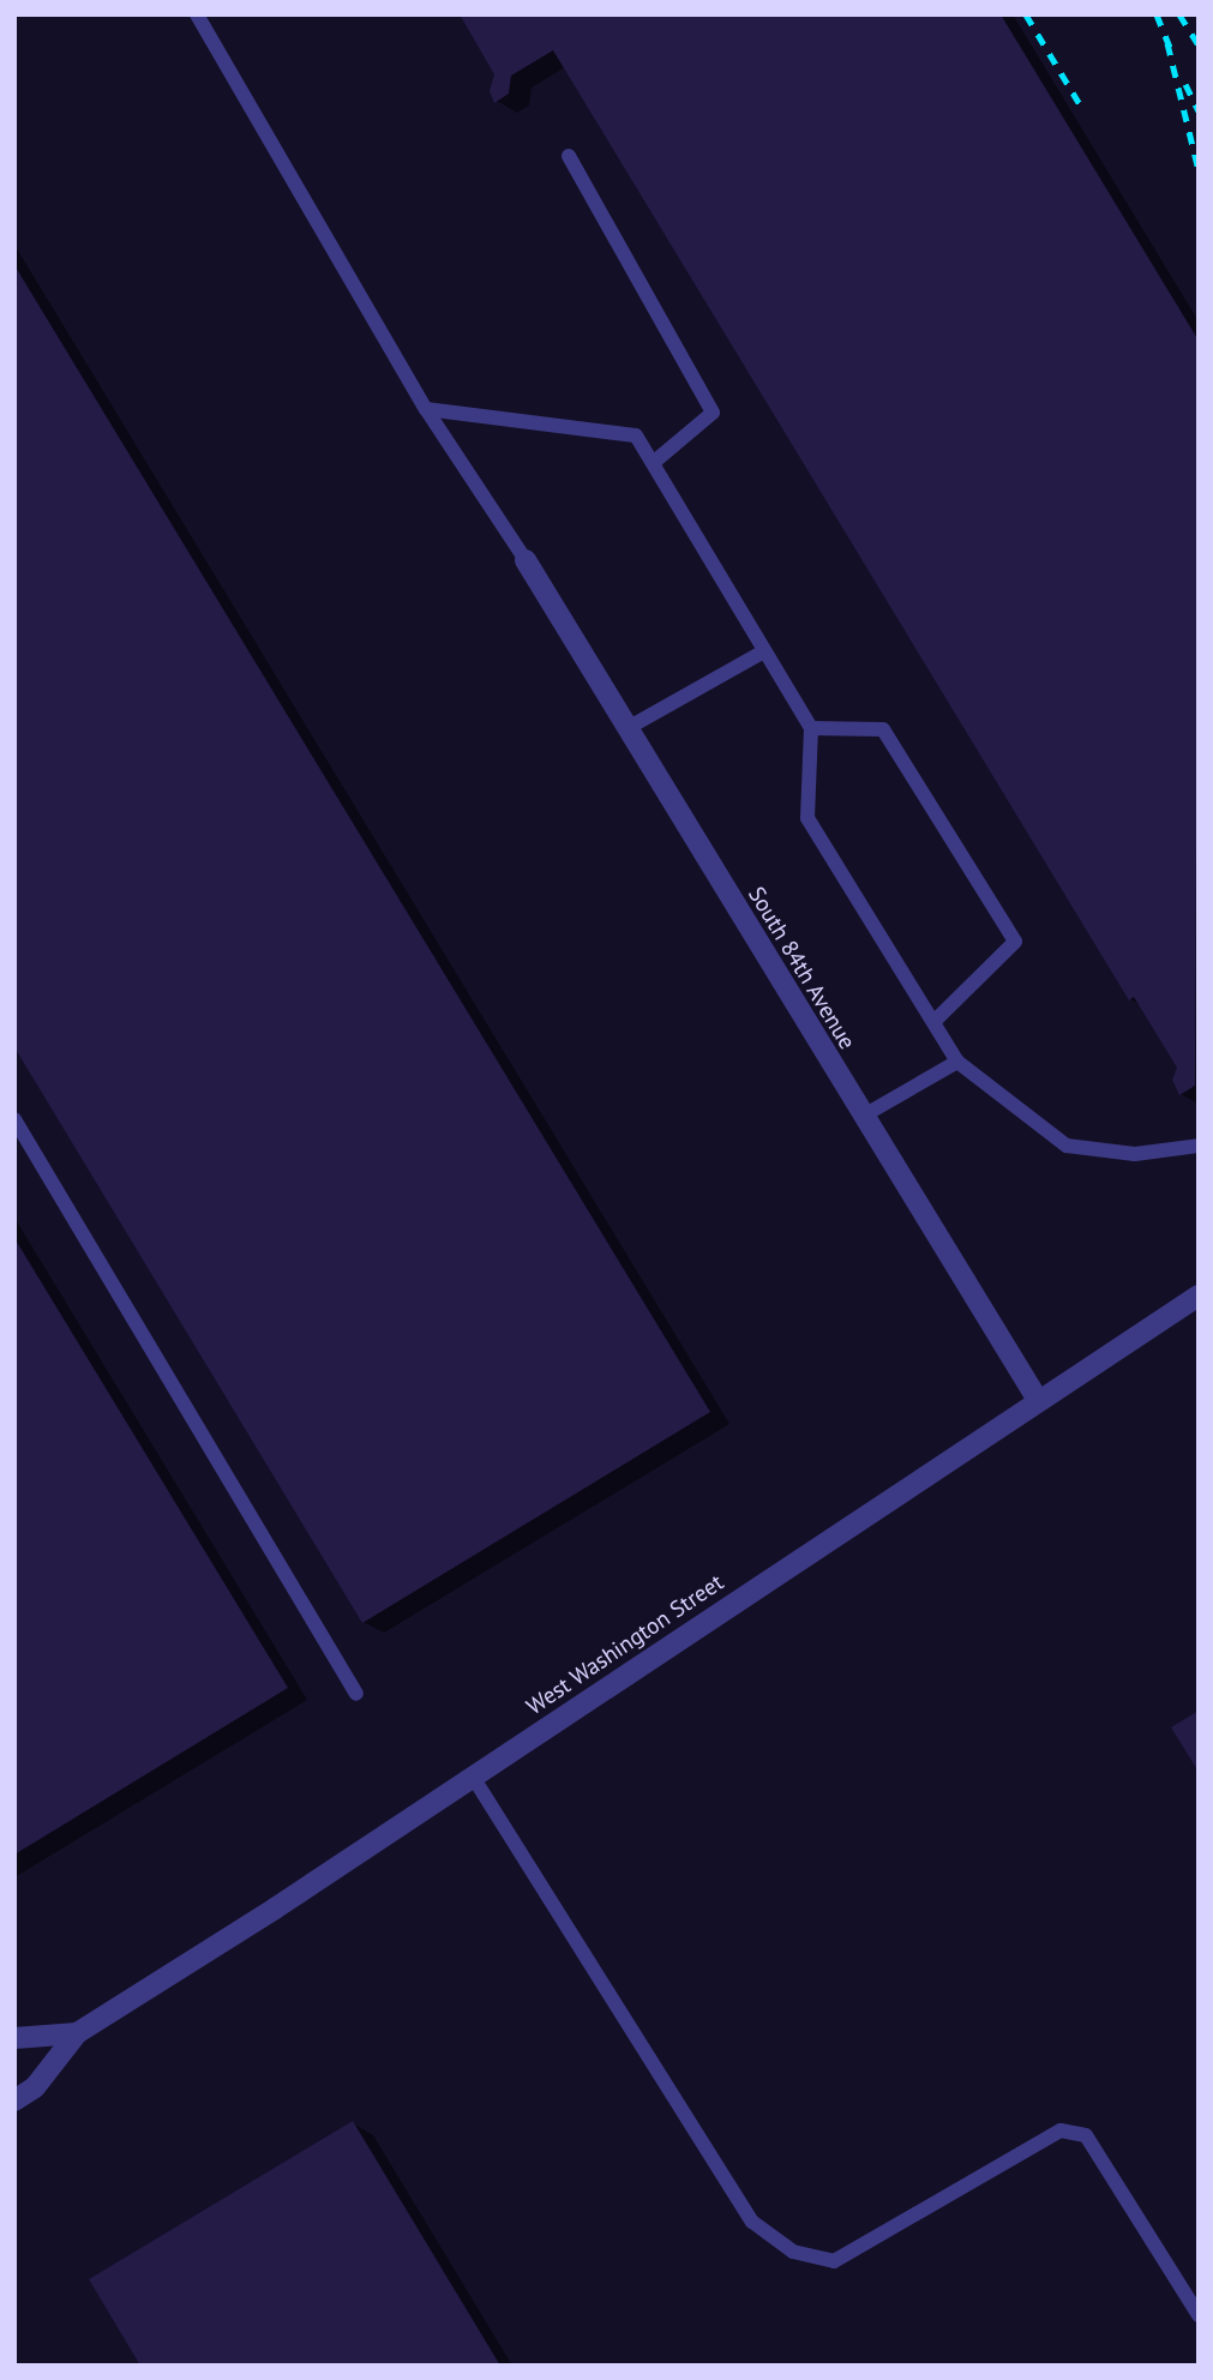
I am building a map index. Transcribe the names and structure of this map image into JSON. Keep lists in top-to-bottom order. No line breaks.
{"streets":{"street":["South 84th Avenue","West Washington Street"]},"crossings":[["South 84th Avenue","West Washington Street"]]}
